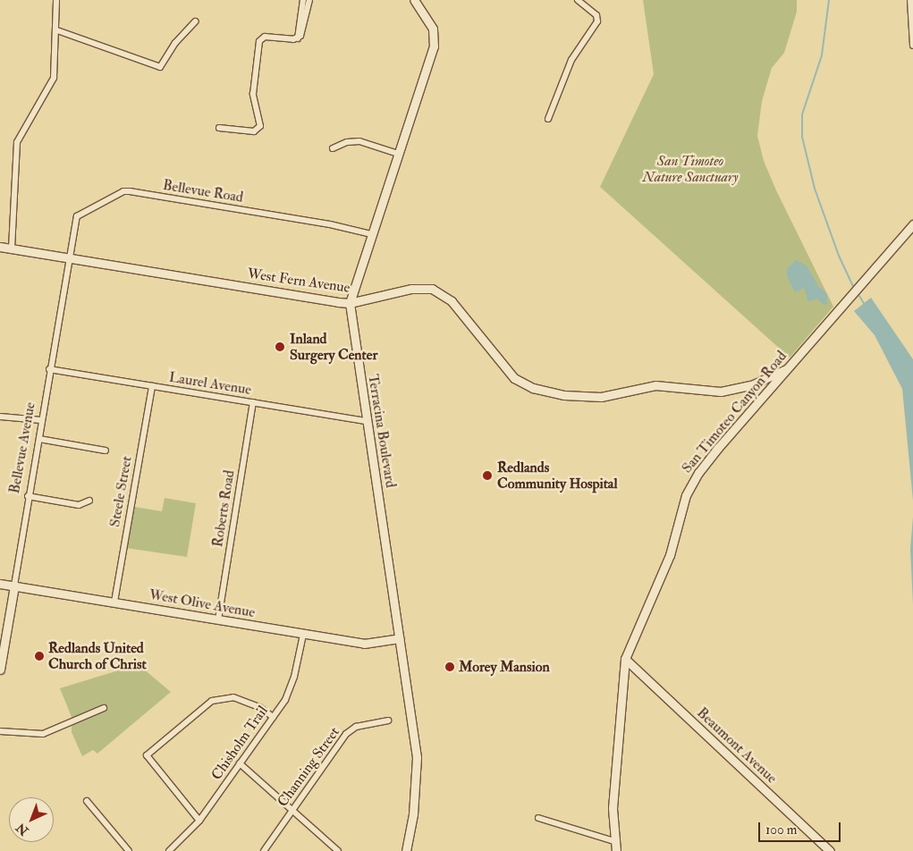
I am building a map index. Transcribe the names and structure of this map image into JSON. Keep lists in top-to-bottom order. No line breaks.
{"streets":{"main road":["West Fern Avenue","San Timoteo Canyon Road","Terracina Boulevard","Bellevue Avenue","West Olive Avenue","Beaumont Avenue"],"street":["Bellevue Road","Laurel Avenue","Steele Street","Roberts Road","Chisholm Trail","Channing Street"]},"crossings":[["Bellevue Road","West Fern Avenue"],["Bellevue Road","Terracina Boulevard"],["Bellevue Road","Bellevue Avenue"],["West Fern Avenue","San Timoteo Canyon Road"],["West Fern Avenue","Terracina Boulevard"],["West Fern Avenue","Bellevue Avenue"],["Laurel Avenue","Terracina Boulevard"],["Laurel Avenue","Bellevue Avenue"],["Laurel Avenue","Steele Street"],["Laurel Avenue","Roberts Road"],["San Timoteo Canyon Road","Beaumont Avenue"],["Terracina Boulevard","West Olive Avenue"],["Bellevue Avenue","West Olive Avenue"],["Steele Street","West Olive Avenue"],["Roberts Road","West Olive Avenue"],["West Olive Avenue","Chisholm Trail"]],"parks":["San Timoteo Nature Sanctuary"],"places":["Inland Surgery Center","Redlands Community Hospital","Redlands United Church of Christ","Morey Mansion"],"scale_bar":"100 m","north":"bottom left"}
